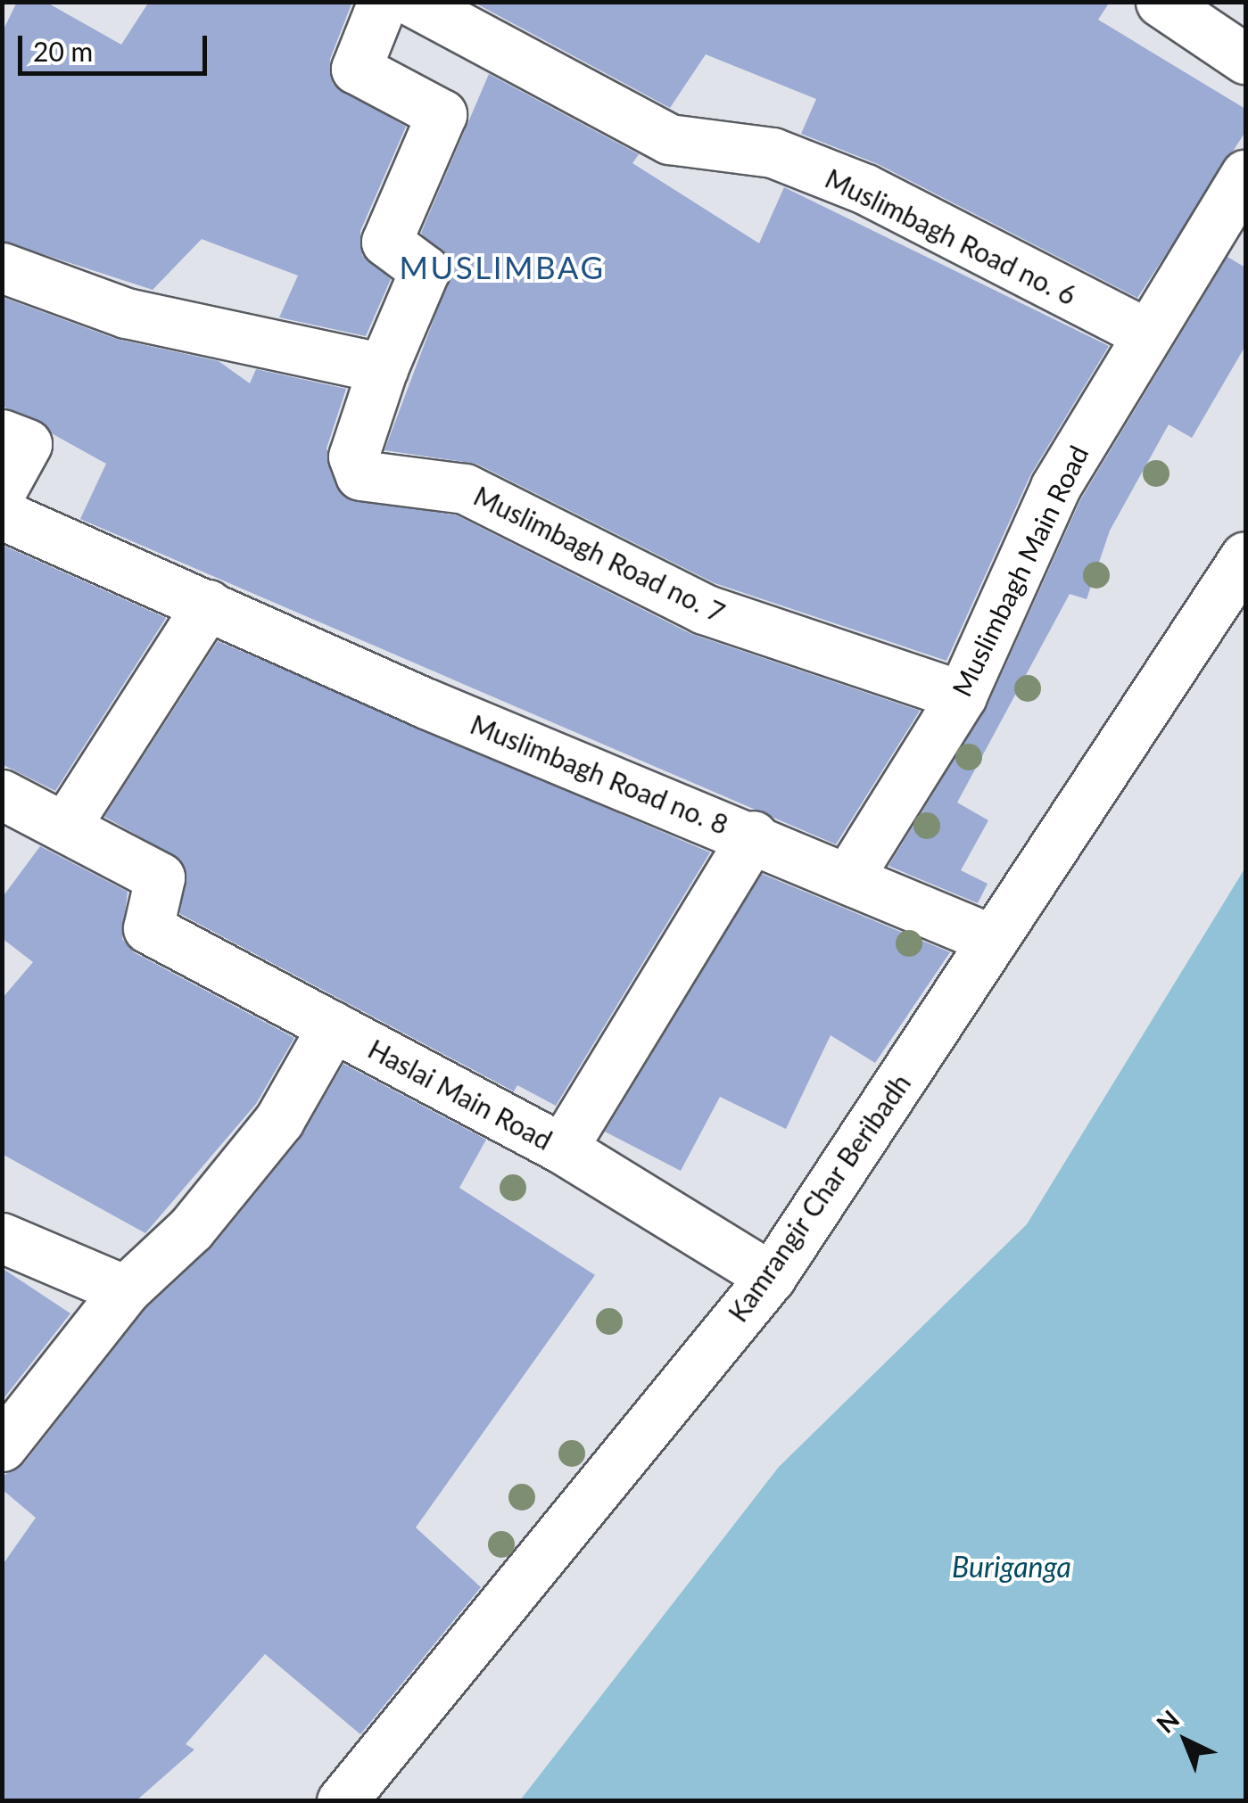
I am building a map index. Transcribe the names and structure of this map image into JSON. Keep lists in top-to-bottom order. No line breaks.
{"streets":{"street":["Muslimbagh Road no. 6","Muslimbagh Road no. 7","Muslimbagh Main Road","Muslimbagh Road no. 8","Haslai Main Road","Kamrangir Char Beribadh"]},"crossings":[["Muslimbagh Road no. 6","Muslimbagh Main Road"],["Muslimbagh Road no. 7","Muslimbagh Main Road"],["Muslimbagh Main Road","Muslimbagh Road no. 8"],["Muslimbagh Road no. 8","Haslai Main Road"],["Muslimbagh Road no. 8","Kamrangir Char Beribadh"]],"districts":["MUSLIMBAG"],"water":["Buriganga"],"scale_bar":"20 m","north":"top left"}
